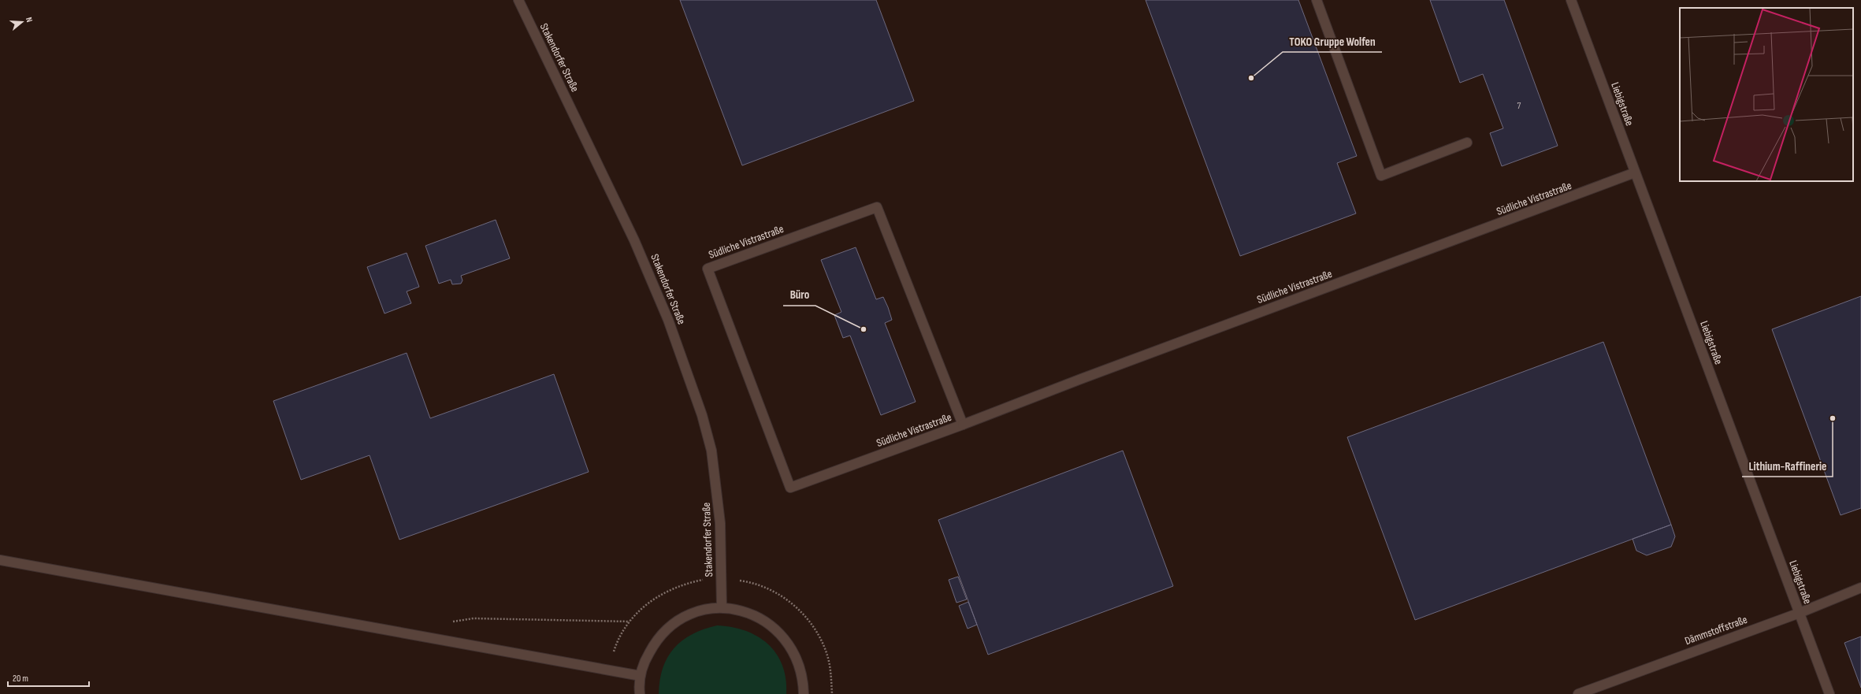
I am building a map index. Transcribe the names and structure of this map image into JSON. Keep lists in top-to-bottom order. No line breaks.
{"streets":{"street":["Stakendorfer Straße","Liebigstraße","Südliche Vistrastraße","Dämmstoffstraße"]},"crossings":[["Liebigstraße","Südliche Vistrastraße"],["Liebigstraße","Dämmstoffstraße"]],"places":["TOKO Gruppe Wolfen","Büro","Lithium-Raffinerie"],"house_numbers":["7"],"scale_bar":"20 m","north":"right"}
